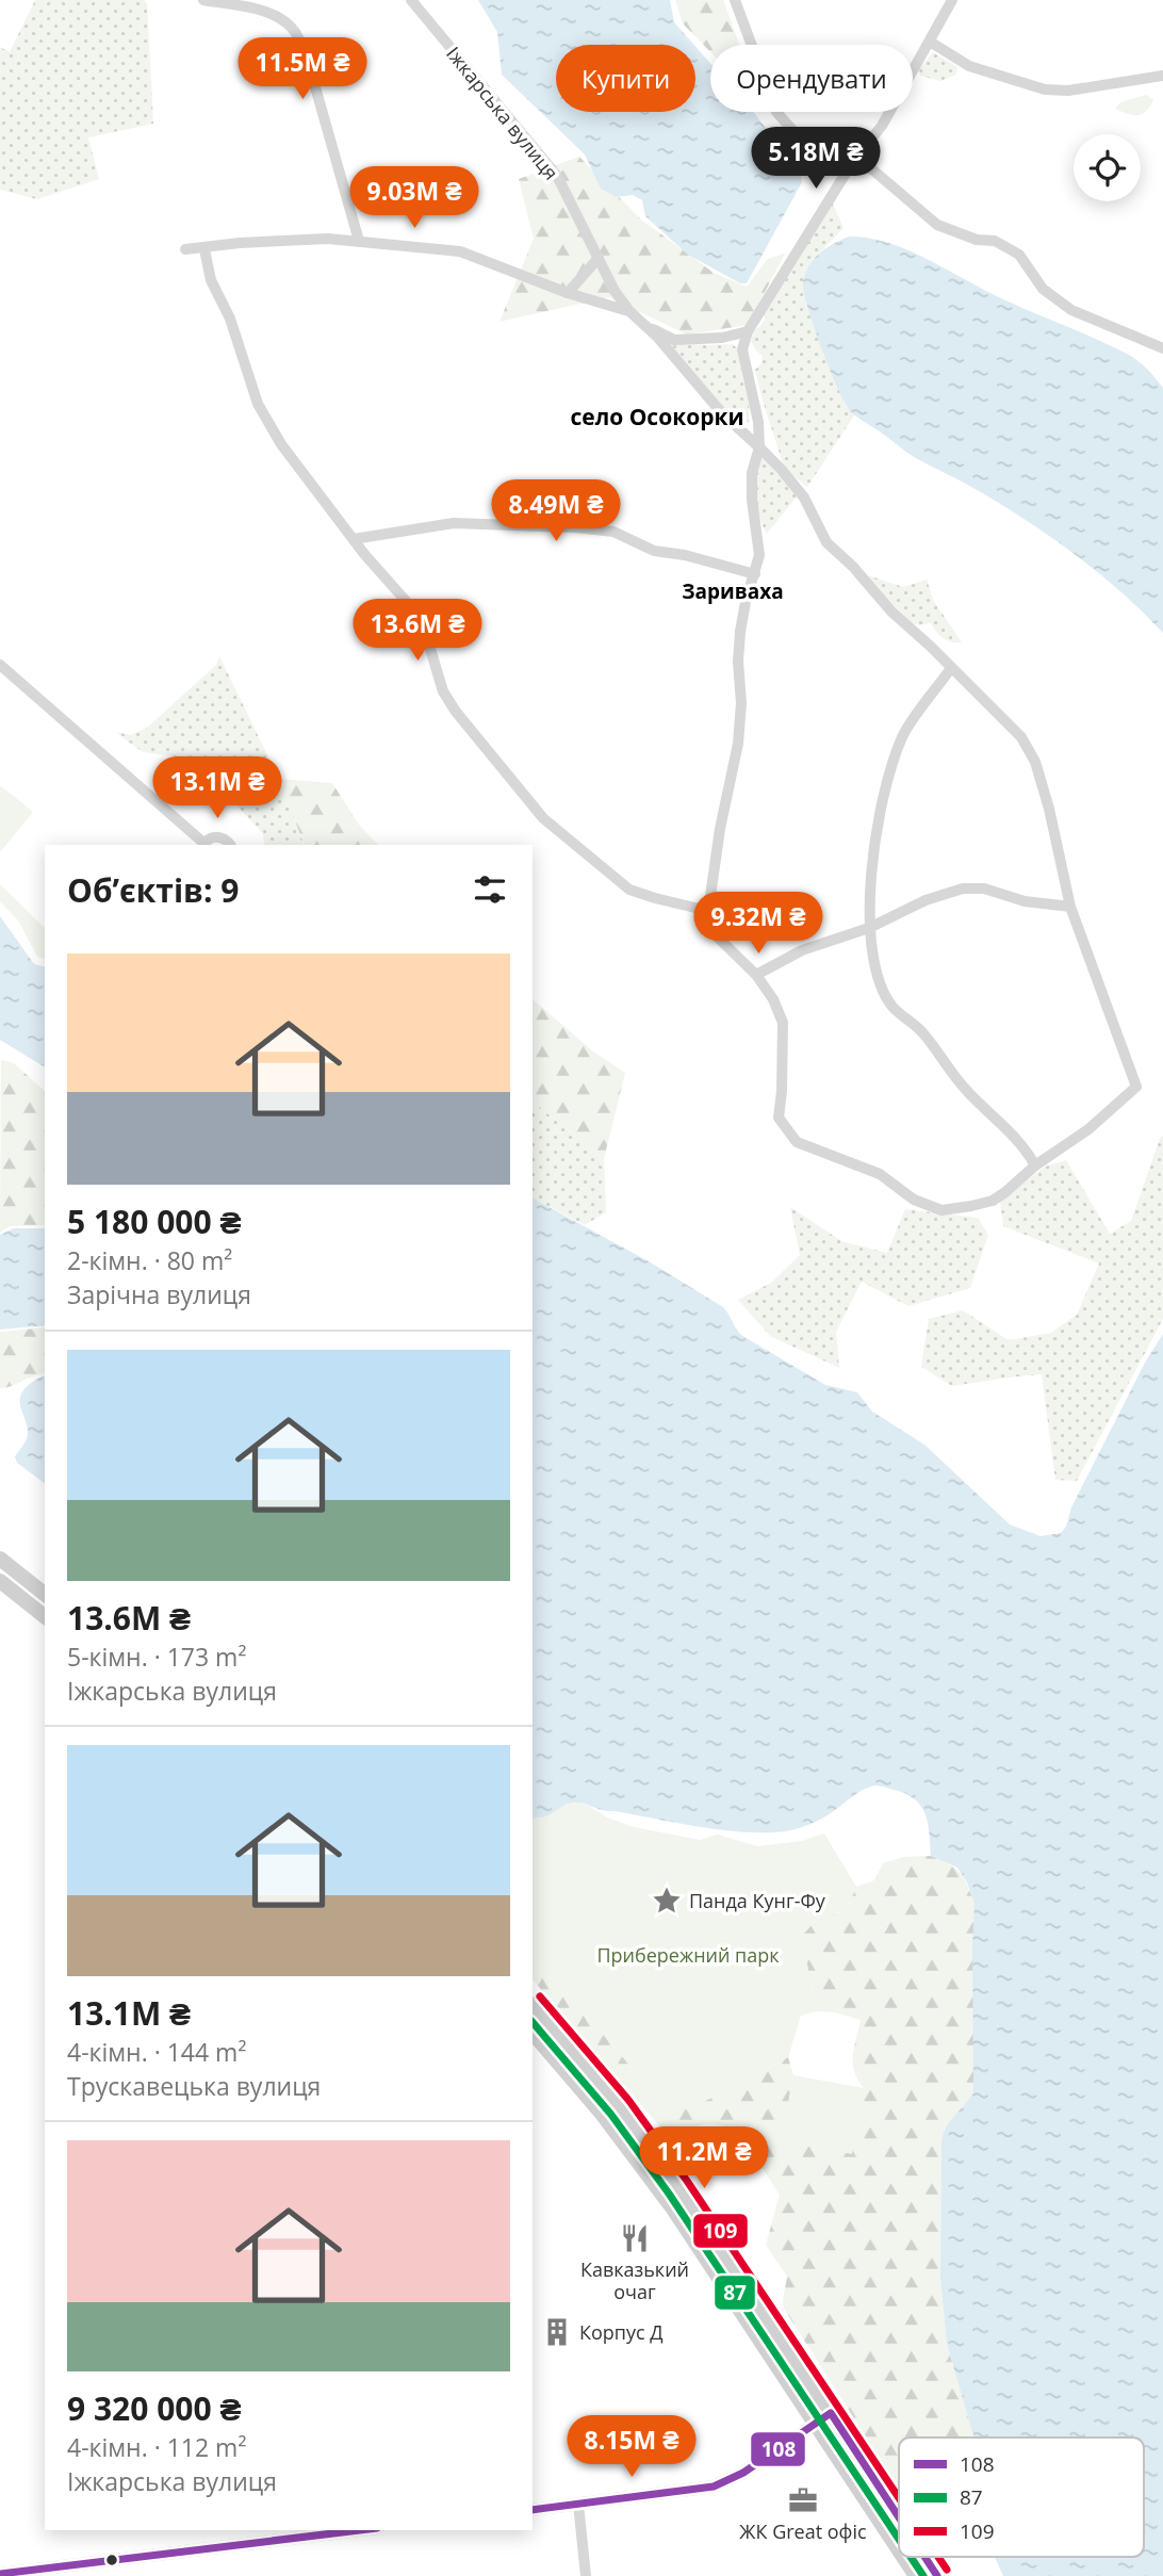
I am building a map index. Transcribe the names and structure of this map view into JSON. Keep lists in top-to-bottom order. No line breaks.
{"streets":{"street":["Іжкарська вулиця"]},"districts":["село Осокорки","Зариваха"],"parks":["Прибережний парк"],"places":{"place":["Панда Кунг-Фу"],"restaurant":["Кавказький очаг"],"building":["Корпус Д"],"office":["ЖК Great офіс"]},"lines":["transit line 109","transit line 87","transit line 108"],"legend":["108","87","109"],"page":{"price":["11.5M ₴","5.18M ₴","9.03M ₴","8.49M ₴","13.6M ₴","13.1M ₴","9.32M ₴","11.2M ₴","8.15M ₴"],"chip":["Купити","Орендувати"],"heading":"Об’єктів: 9","list":[{"name":"5 180 000 ₴","note":"2-кімн. · 80 m² · Зарічна вулиця"},{"name":"13.6M ₴","note":"5-кімн. · 173 m² · Іжкарська вулиця"},{"name":"13.1M ₴","note":"4-кімн. · 144 m² · Трускавецька вулиця"},{"name":"9 320 000 ₴","note":"4-кімн. · 112 m² · Іжкарська вулиця"}]}}
